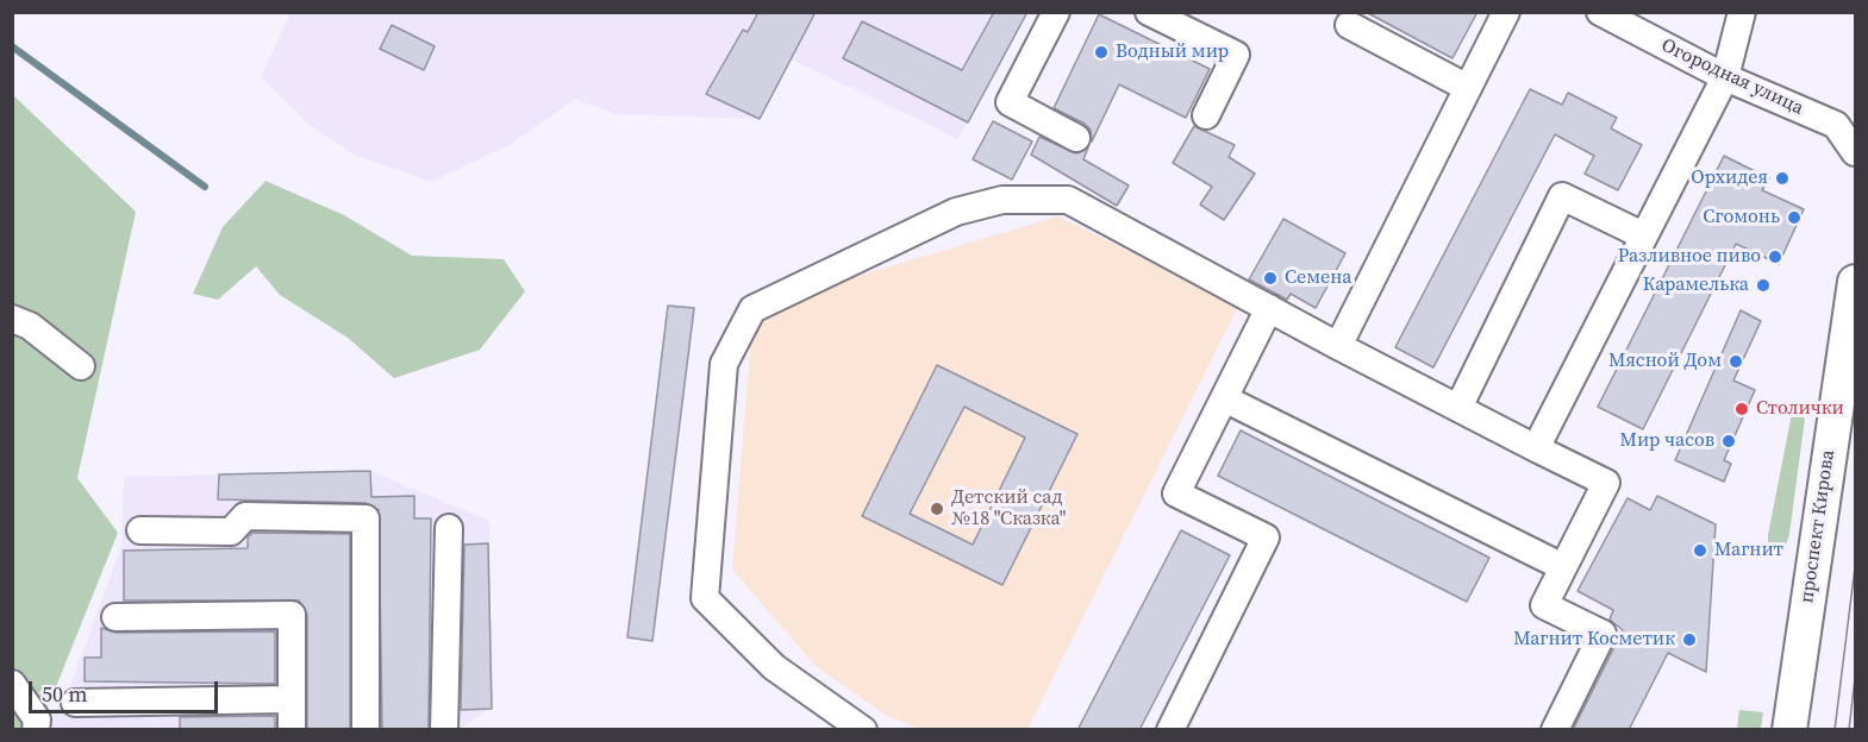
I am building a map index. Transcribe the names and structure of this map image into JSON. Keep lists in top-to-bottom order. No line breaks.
{"streets":{"main road":["проспект Кирова"],"street":["Огородная улица"]},"places":["Водный мир","Орхидея","Сгомонь","Разливное пиво","Семена","Карамелька","Мясной Дом","Столички","Мир часов","Детский сад №18 \"Сказка\"","Магнит","Магнит Косметик"],"scale_bar":"50 m"}
